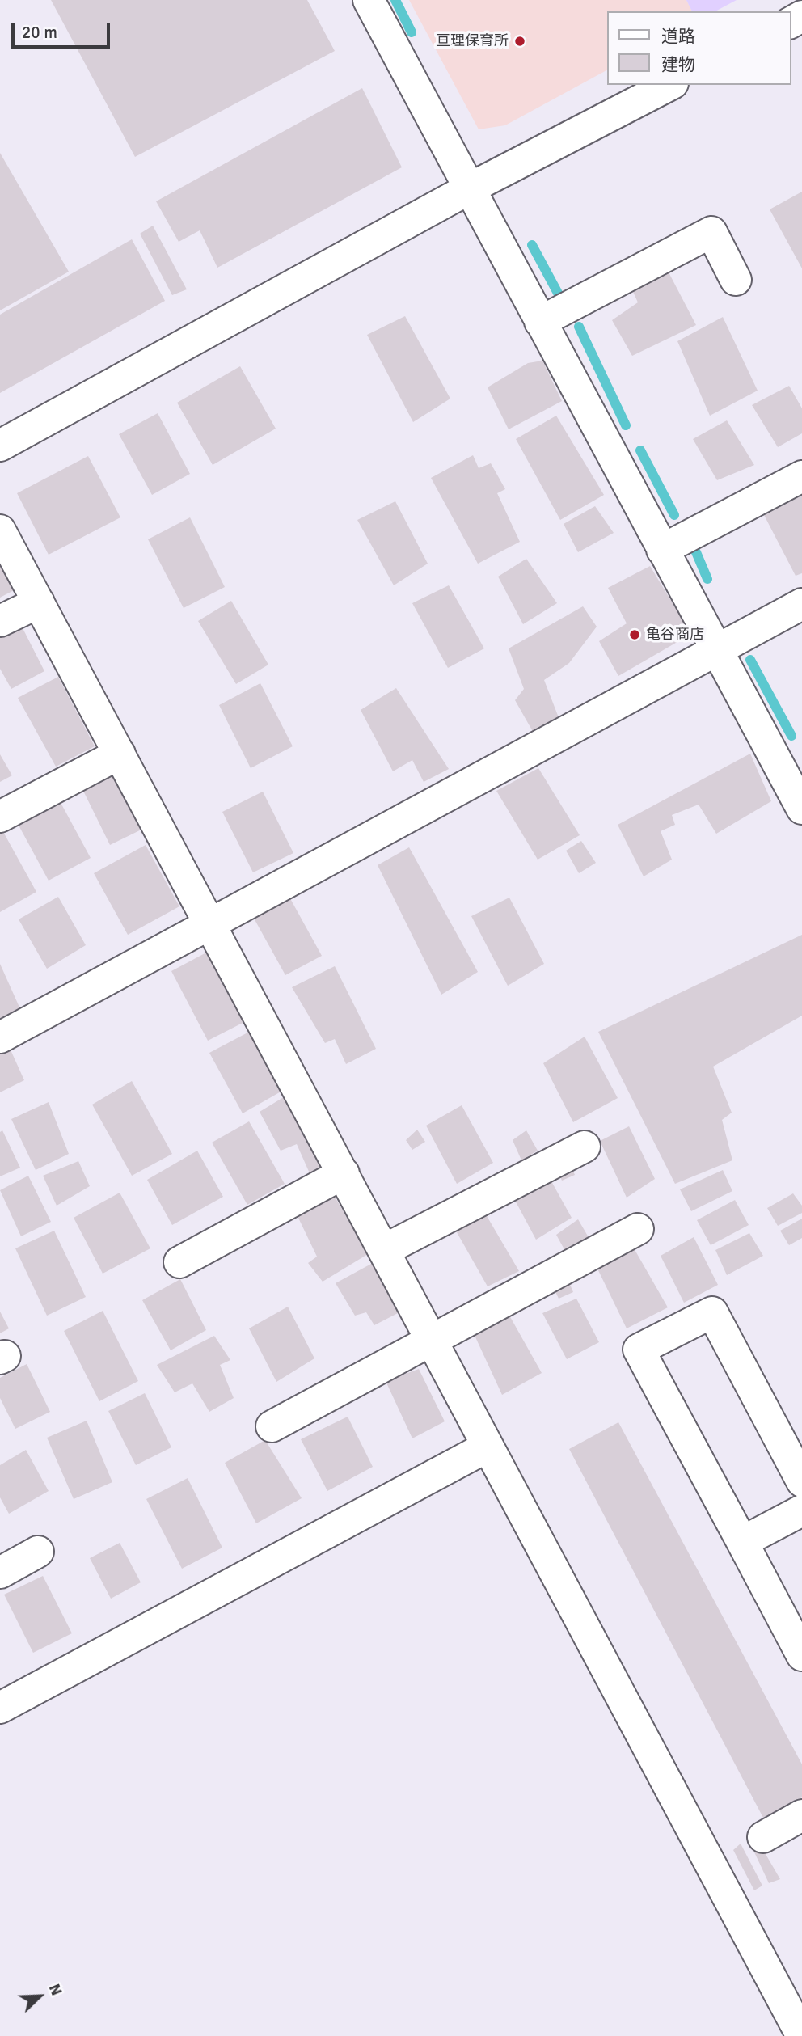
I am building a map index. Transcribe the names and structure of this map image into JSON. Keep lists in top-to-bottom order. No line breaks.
{"places":["亘理保育所","亀谷商店"],"legend":["道路","建物"],"scale_bar":"20 m","north":"top right"}
